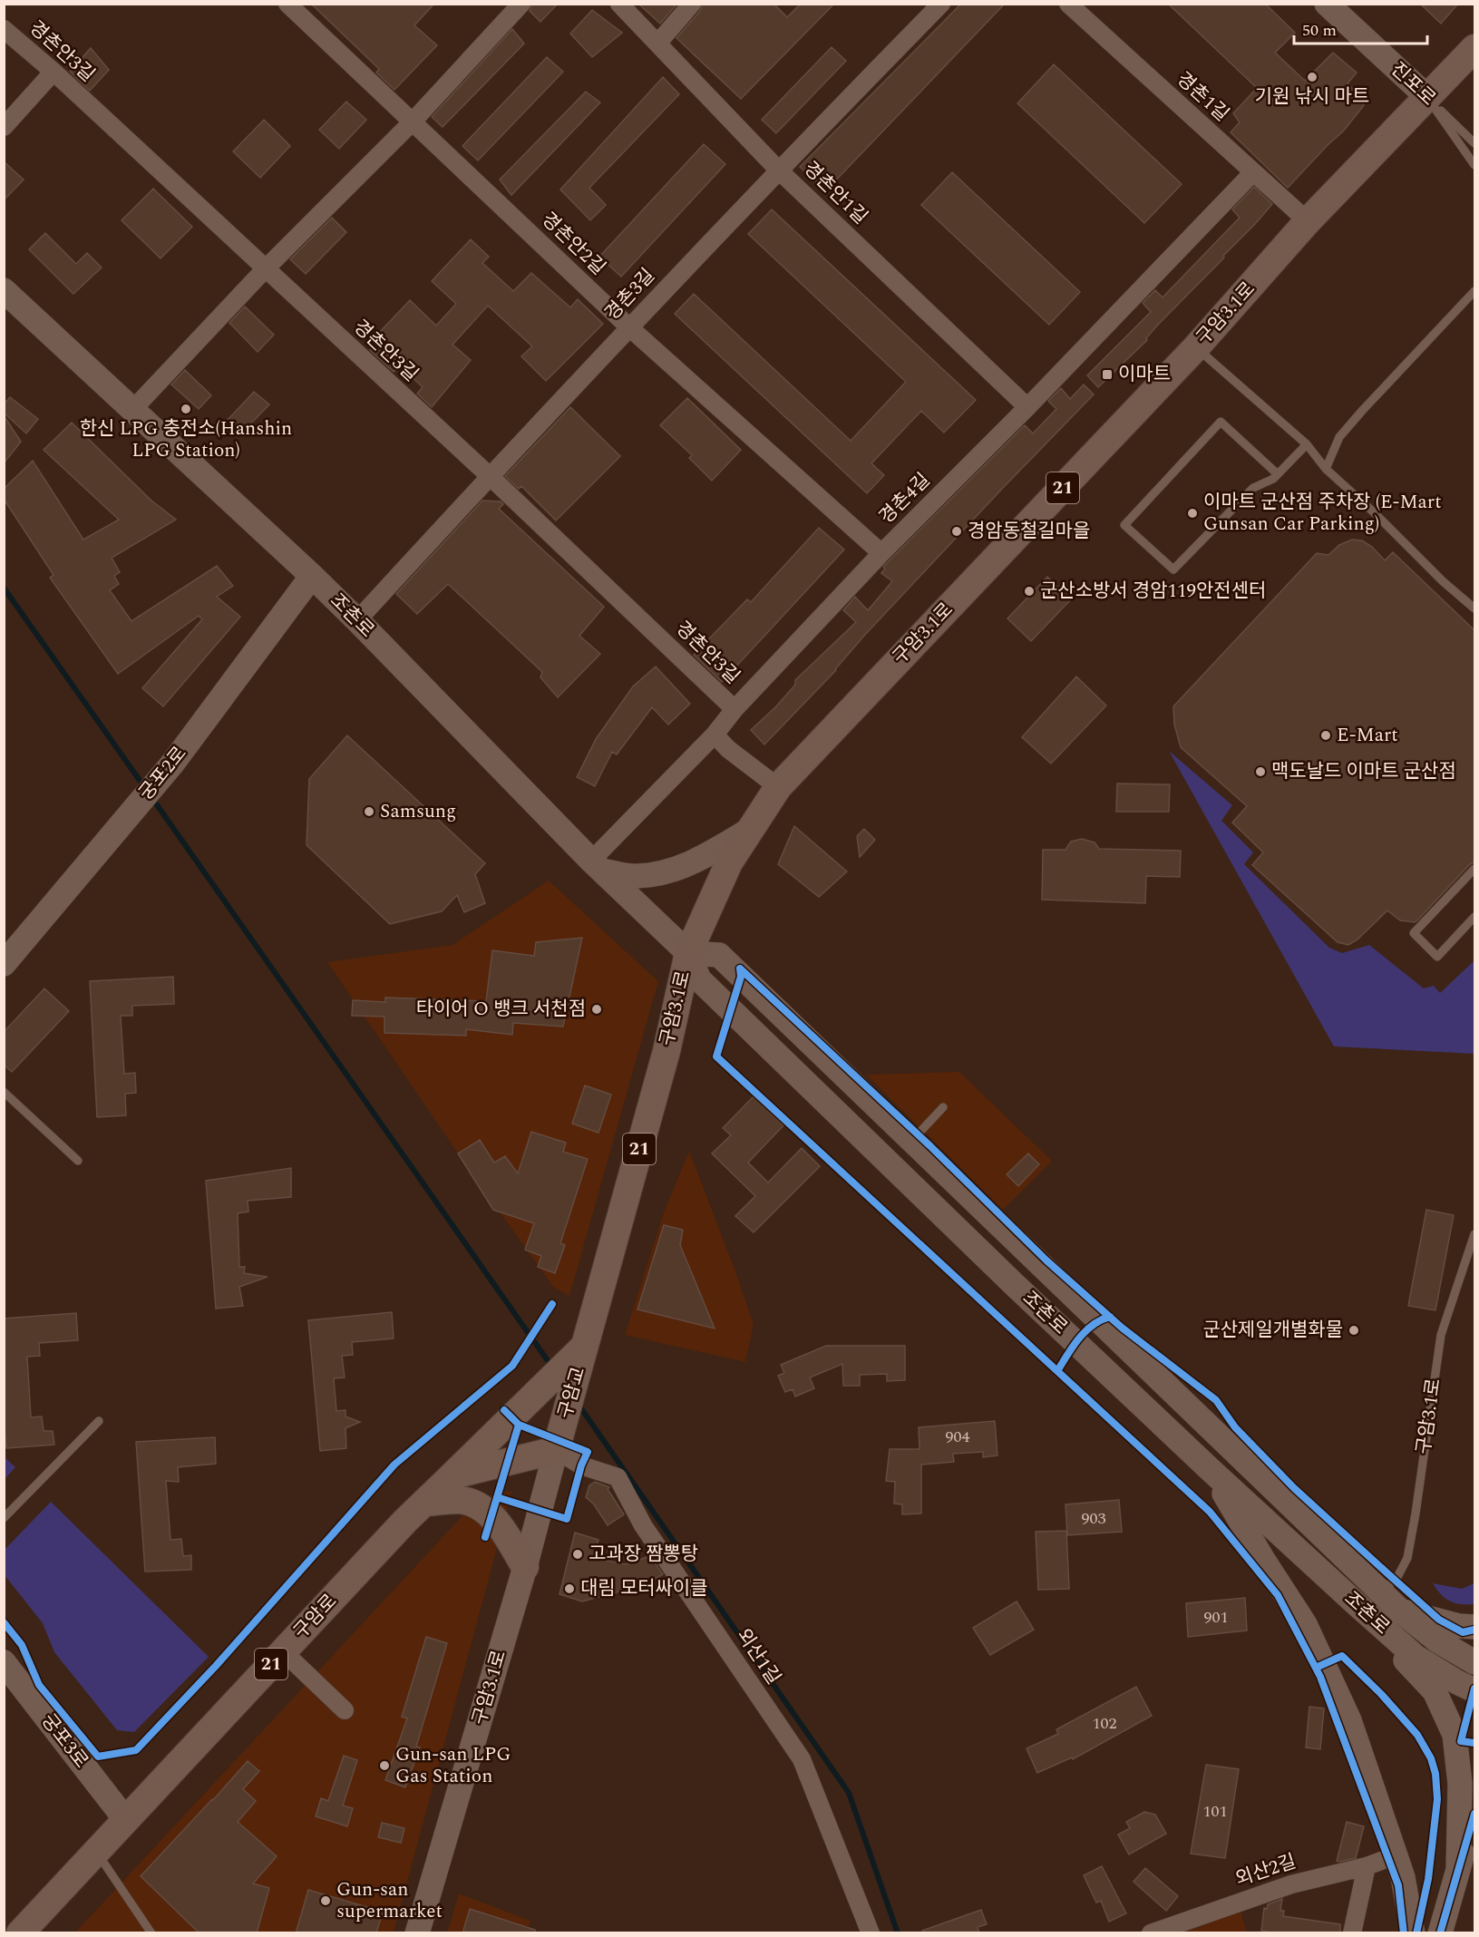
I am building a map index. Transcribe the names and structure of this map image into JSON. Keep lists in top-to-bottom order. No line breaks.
{"streets":{"main road":["구암3.1로","21","구암교","구암로"],"street":["경촌안3길","진포로","경촌1길","경촌안1길","경촌안2길","경촌3길","경촌4길","조촌로","궁포2로","외산1길","궁포3로","외산2길"]},"crossings":[["경촌안3길","경촌3길"],["경촌안3길","경촌4길"],["진포로","구암3.1로"],["경촌1길","구암3.1로"],["경촌1길","경촌4길"],["경촌안1길","경촌3길"],["경촌안1길","경촌4길"],["경촌안2길","경촌3길"],["경촌안2길","경촌4길"],["경촌3길","조촌로"],["구암3.1로","조촌로"],["구암3.1로","구암교"],["구암3.1로","구암로"],["구암3.1로","외산1길"],["경촌4길","조촌로"],["조촌로","궁포2로"],["구암교","구암로"],["구암교","외산1길"],["구암로","궁포3로"]],"places":{"other":["기원 낚시 마트","한신 LPG 충전소(Hanshin LPG Station)","이마트 군산점 주차장 (E-Mart Gunsan Car Parking)","경암동철길마을","군산소방서 경암119안전센터","E-Mart","맥도날드 이마트 군산점","Samsung","타이어 O 뱅크 서천점","군산제일개별화물","고과장 짬뽕탕","대림 모터싸이클","Gun-san LPG Gas Station","Gun-san supermarket"],"transit":["이마트"]},"house_numbers":["904","903","901","102","101"],"scale_bar":"50 m"}
